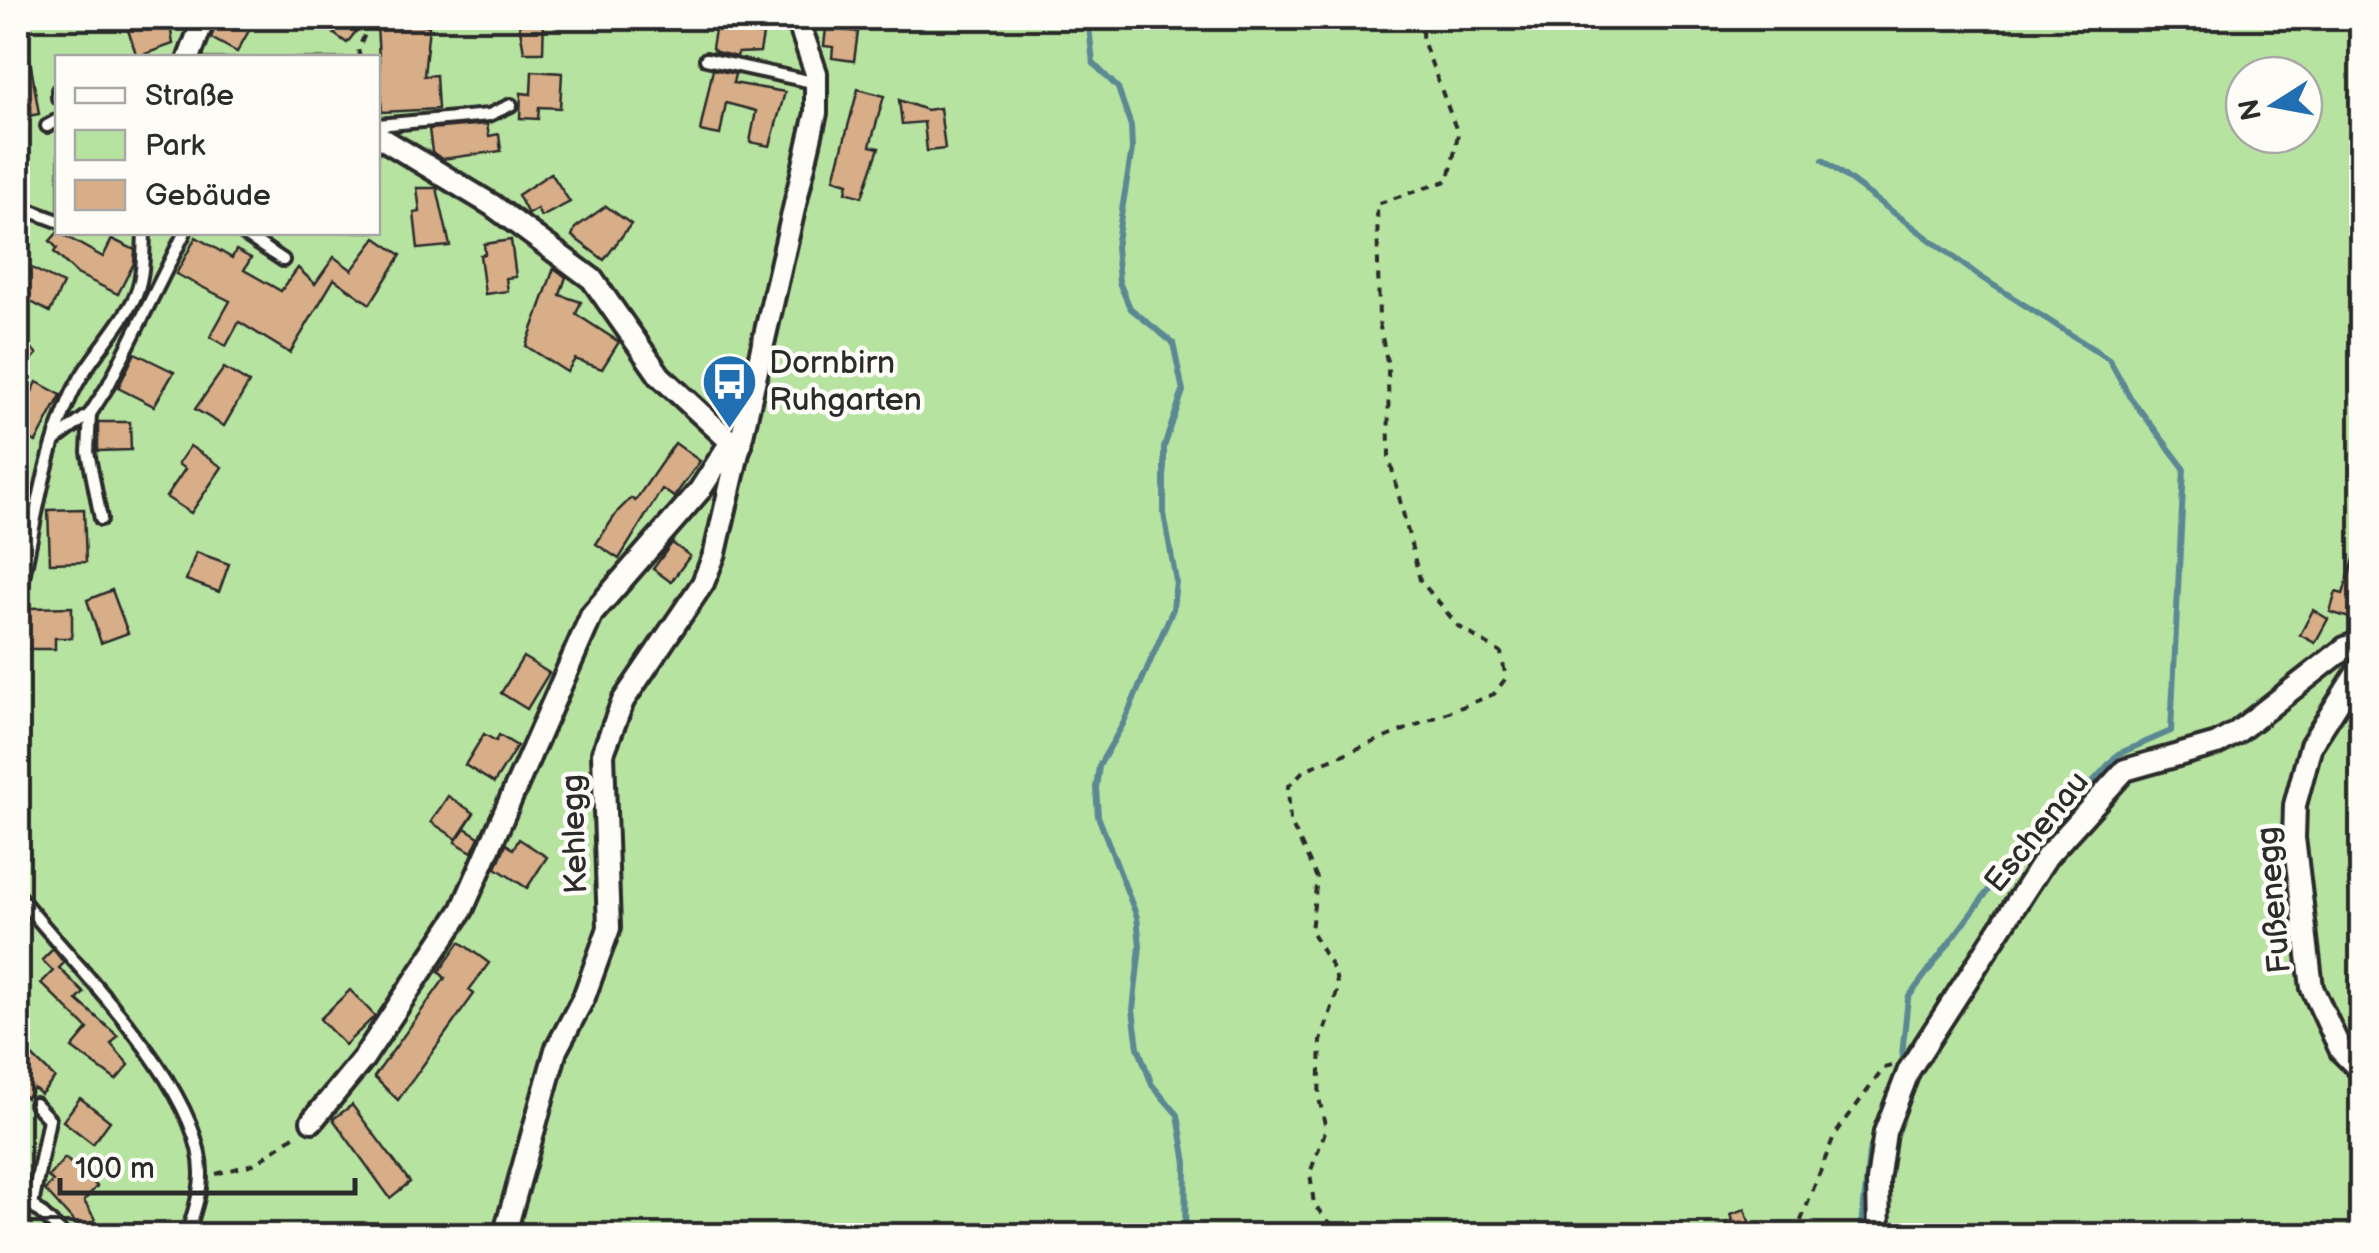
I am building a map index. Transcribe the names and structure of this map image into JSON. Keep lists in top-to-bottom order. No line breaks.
{"streets":{"street":["Eschenau","Kehlegg","Fußenegg"]},"places":{"bus stop":["Dornbirn Ruhgarten"]},"legend":["Straße","Park","Gebäude"],"scale_bar":"100 m","north":"left"}
